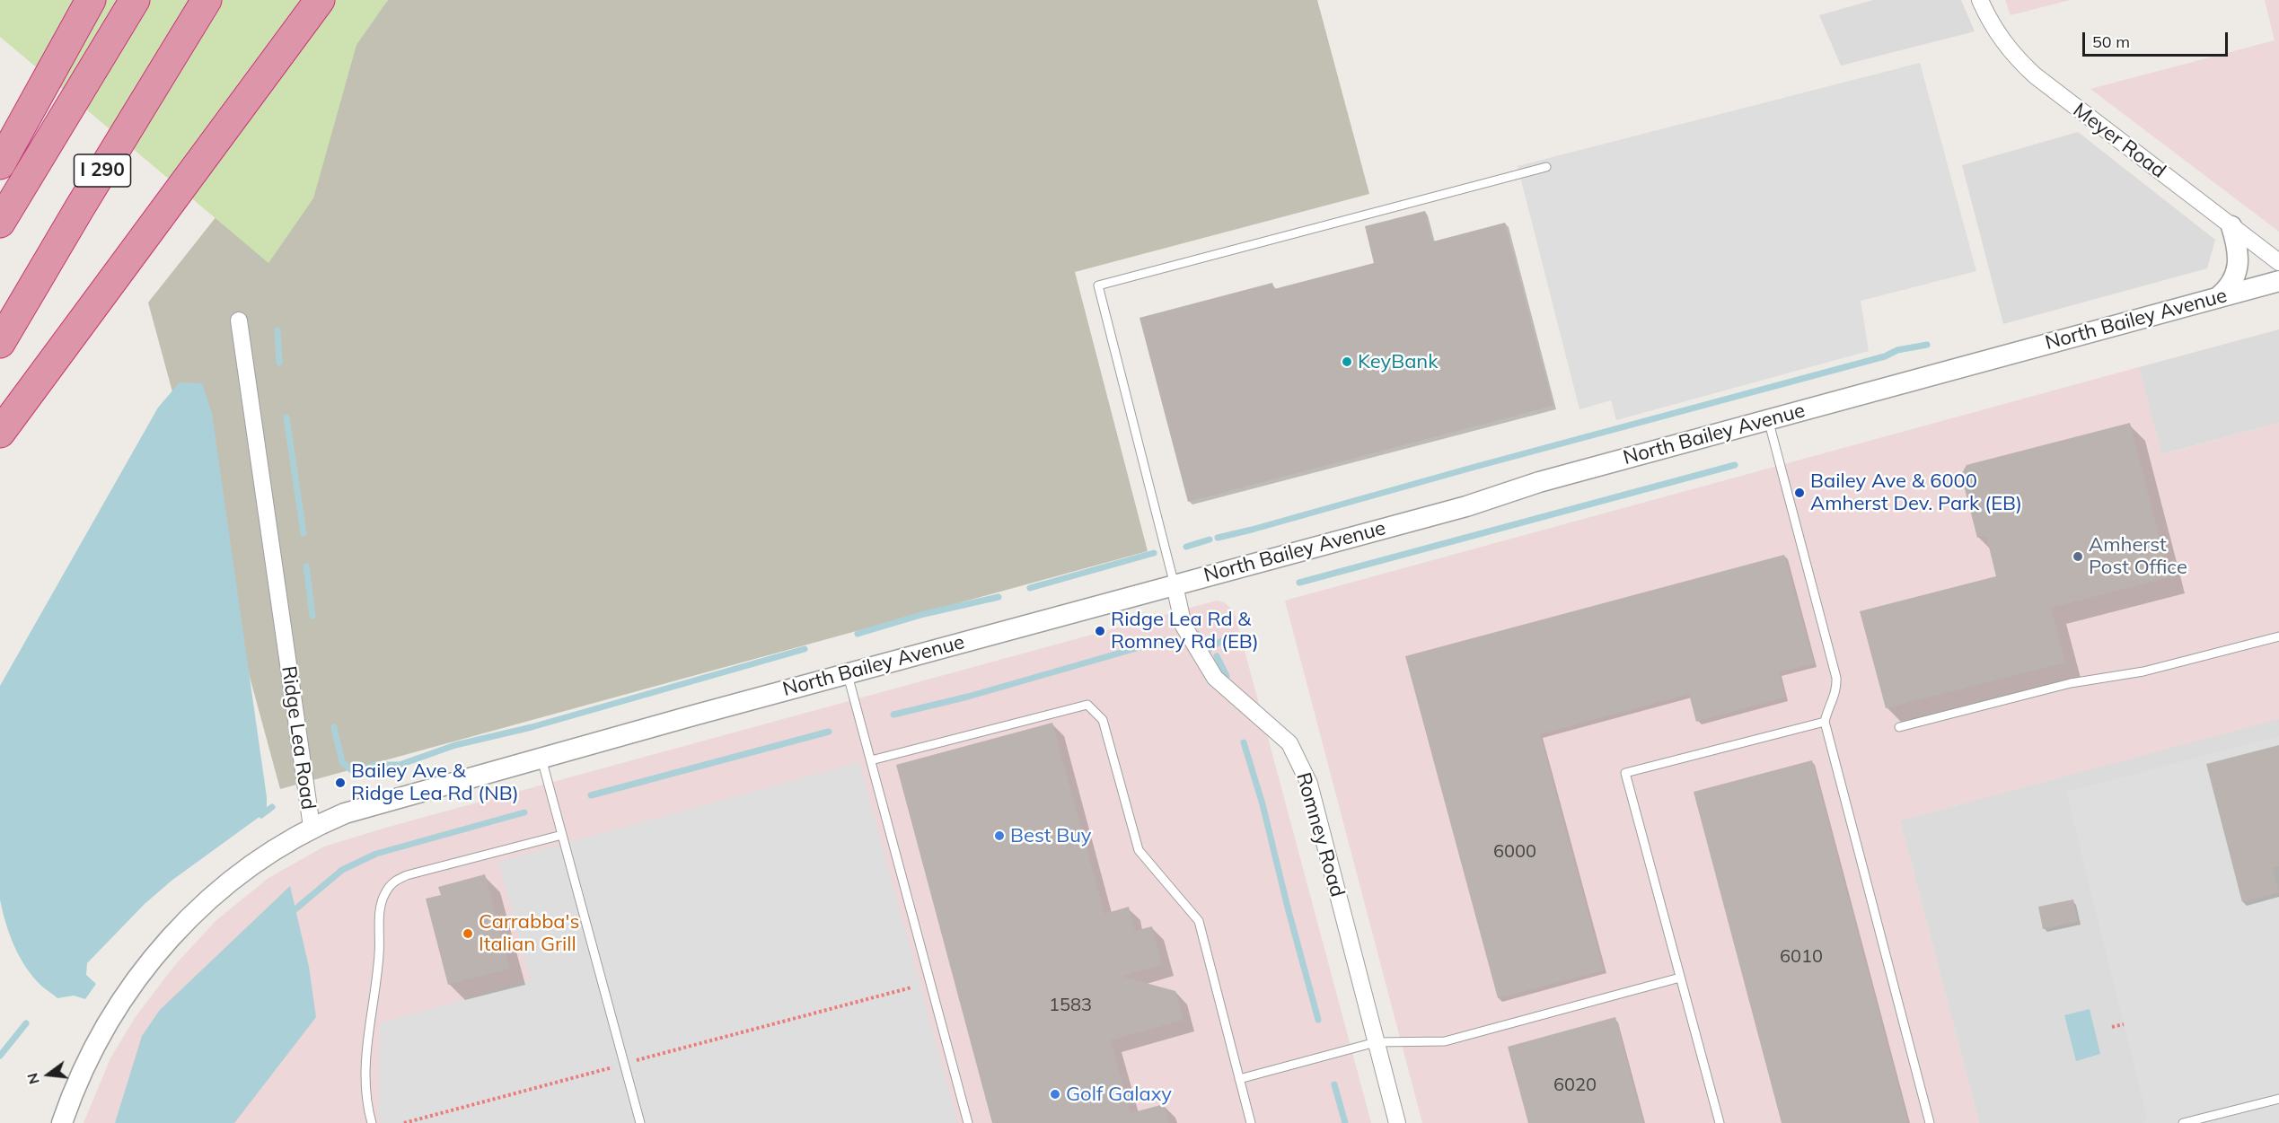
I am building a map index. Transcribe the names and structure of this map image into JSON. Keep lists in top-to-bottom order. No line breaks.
{"streets":{"highway":["I 290"],"street":["Meyer Road","North Bailey Avenue","Ridge Lea Road","Romney Road"]},"crossings":[["North Bailey Avenue","Ridge Lea Road"],["North Bailey Avenue","Romney Road"]],"places":["KeyBank","Bailey Ave & 6000 Amherst Dev. Park (EB)","Amherst Post Office","Ridge Lea Rd & Romney Rd (EB)","Bailey Ave & Ridge Lea Rd (NB)","Best Buy","Carrabba's Italian Grill","Golf Galaxy"],"house_numbers":["6000","6010","1583","6020"],"scale_bar":"50 m","north":"left"}
